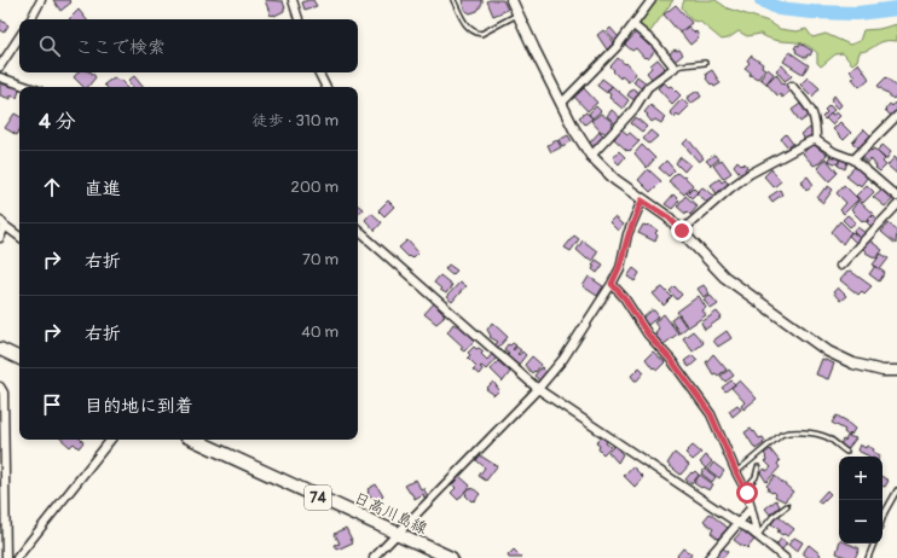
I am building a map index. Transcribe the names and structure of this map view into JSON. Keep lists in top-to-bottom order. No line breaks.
{"streets":{"main road":["74","日高川島線"]},"page":{"search":"ここで検索","heading":["4 分","徒歩 · 310 m"],"list":[["直進","200 m"],["右折","70 m"],["右折","40 m"],"目的地に到着"],"map_buttons":["+","−"]}}
